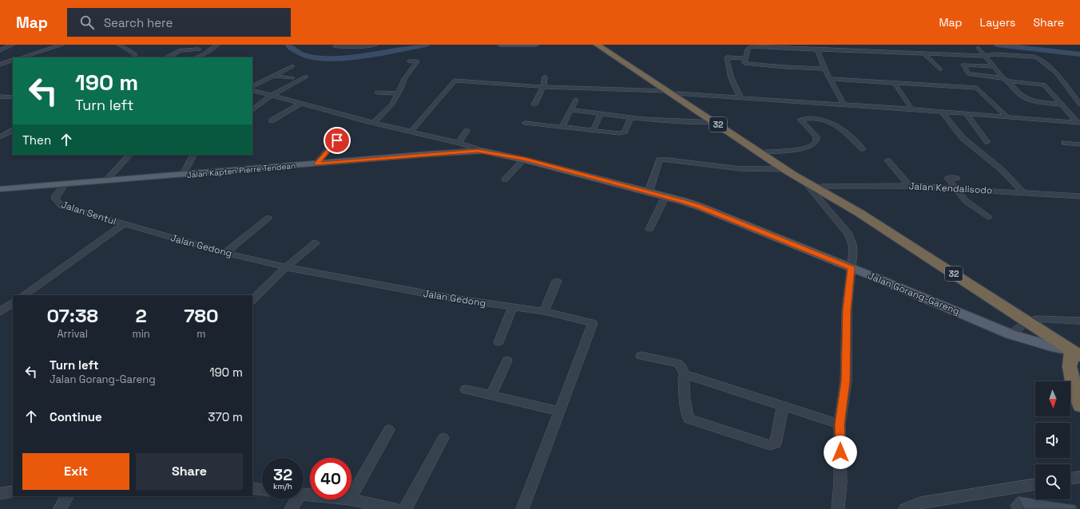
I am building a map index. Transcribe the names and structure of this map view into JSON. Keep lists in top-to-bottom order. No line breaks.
{"streets":{"highway":["32"],"main road":["Jalan Kapten Pierre Tendean","Jalan Gorang-Gareng"],"street":["Jalan Kendalisodo","Jalan Sentul","Jalan Gedong"]},"crossings":[["32","Jalan Kendalisodo"],["32","Jalan Gorang-Gareng"],["Jalan Kapten Pierre Tendean","Jalan Sentul"],["Jalan Kapten Pierre Tendean","Jalan Gorang-Gareng"],["Jalan Sentul","Jalan Gedong"]],"north":"bottom","page":{"header":"Map","search":"Search here","nav":["Map","Layers","Share"],"turn":["190 m","Turn left"],"then":"Then","eta":["07:38","Arrival","2","min","780","m"],"list":[{"name":"Turn left","note":"Jalan Gorang-Gareng","value":"190 m"},{"name":"Continue","value":"370 m"}],"buttons":["Exit","Share"],"speed":"32 km/h","limit":"40"}}
